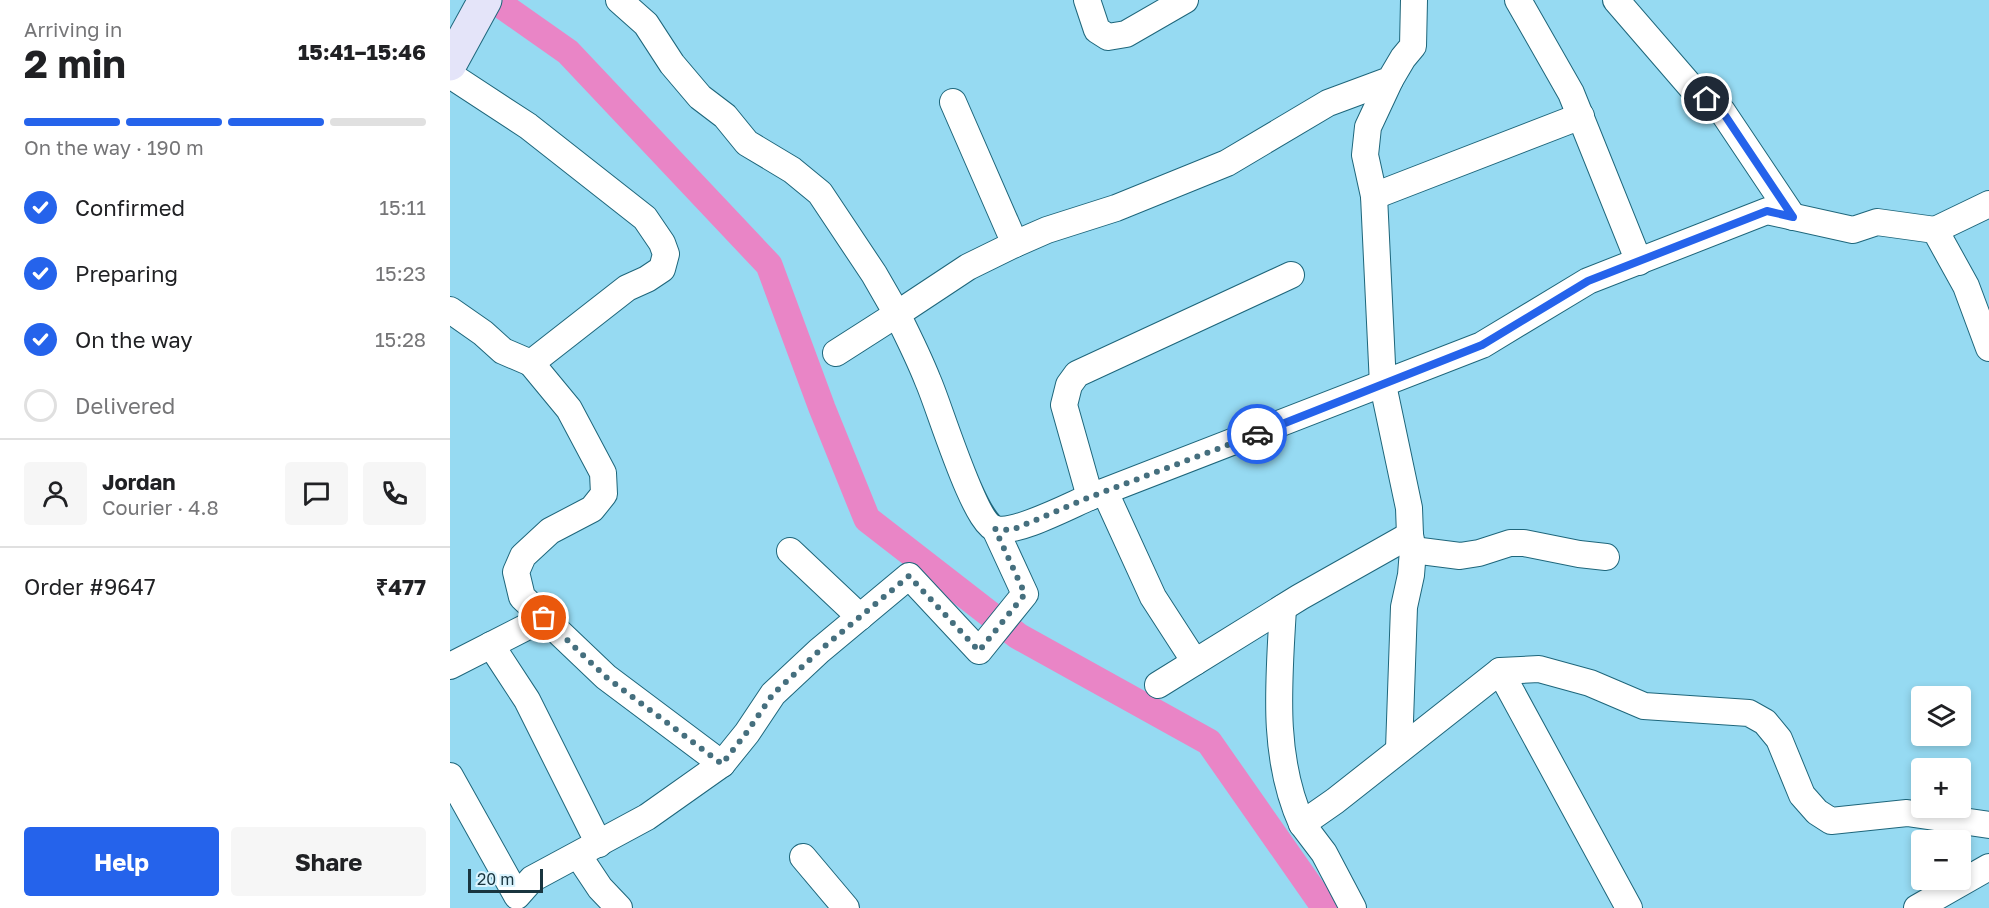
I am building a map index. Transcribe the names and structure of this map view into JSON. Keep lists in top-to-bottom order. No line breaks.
{"scale_bar":"20 m","page":{"heading":["2 min","Arriving in","15:41–15:46"],"panel":["Jordan","Courier · 4.8","Order #9647","₹477"],"bar":"On the way · 190 m","list":[["Confirmed","15:11"],["Preparing","15:23"],["On the way","15:28"],"Delivered"],"map_buttons":["+","−"],"buttons":["Help","Share"],"scale":"20 m"}}
